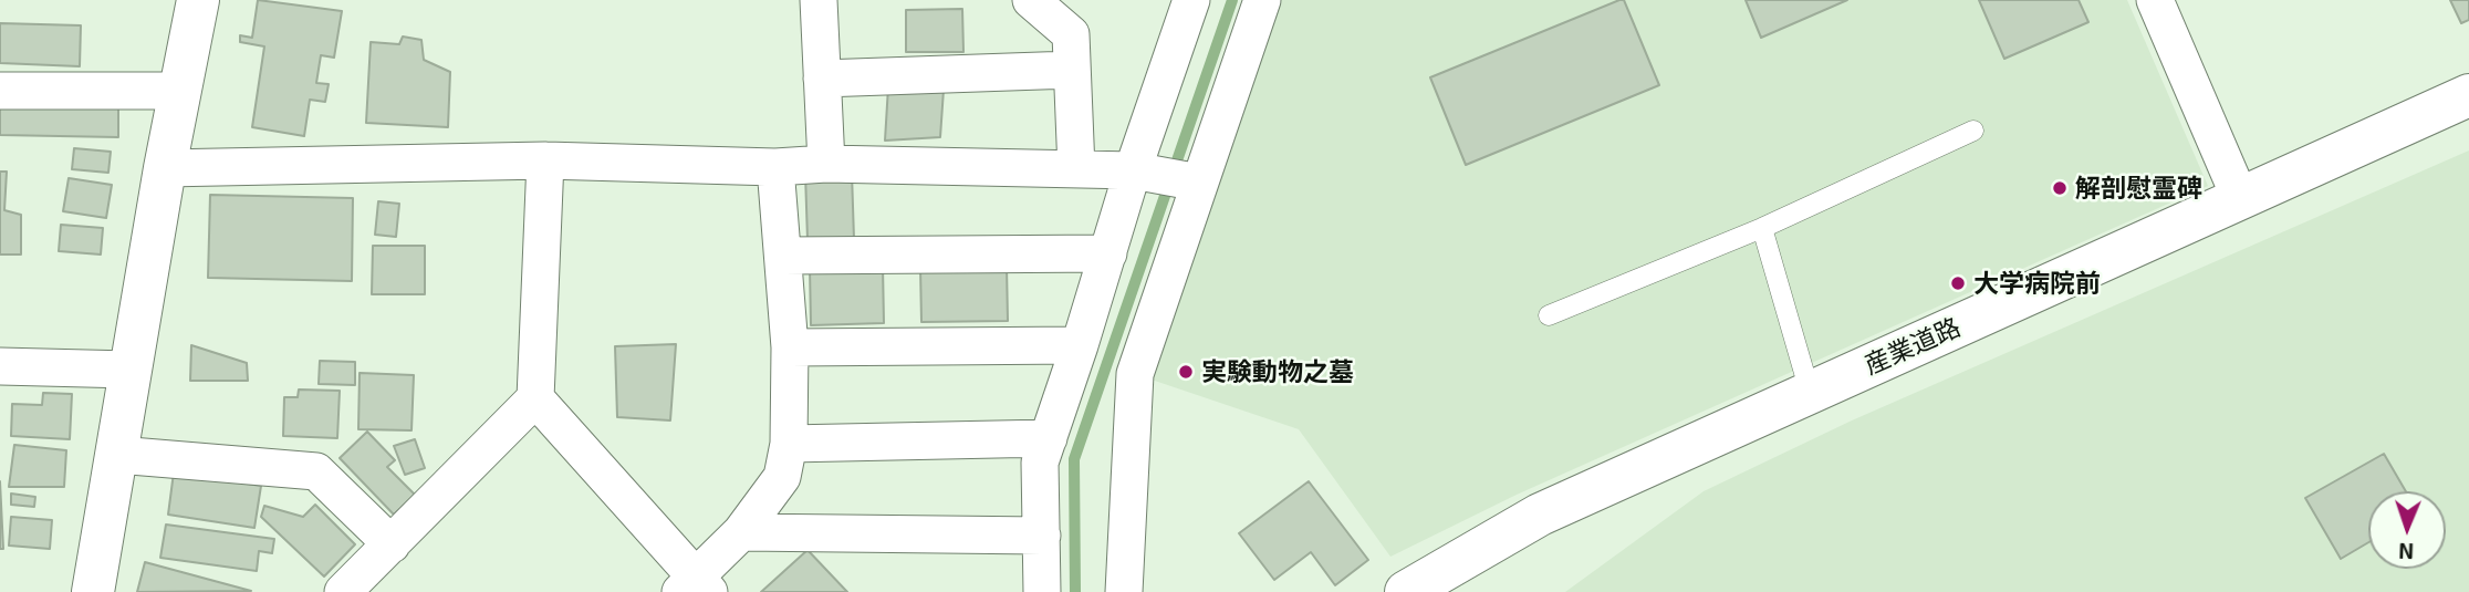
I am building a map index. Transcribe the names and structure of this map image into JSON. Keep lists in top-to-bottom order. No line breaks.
{"streets":{"street":["産業道路"]},"places":["解剖慰霊碑","大学病院前","実験動物之墓"],"north":"bottom"}
